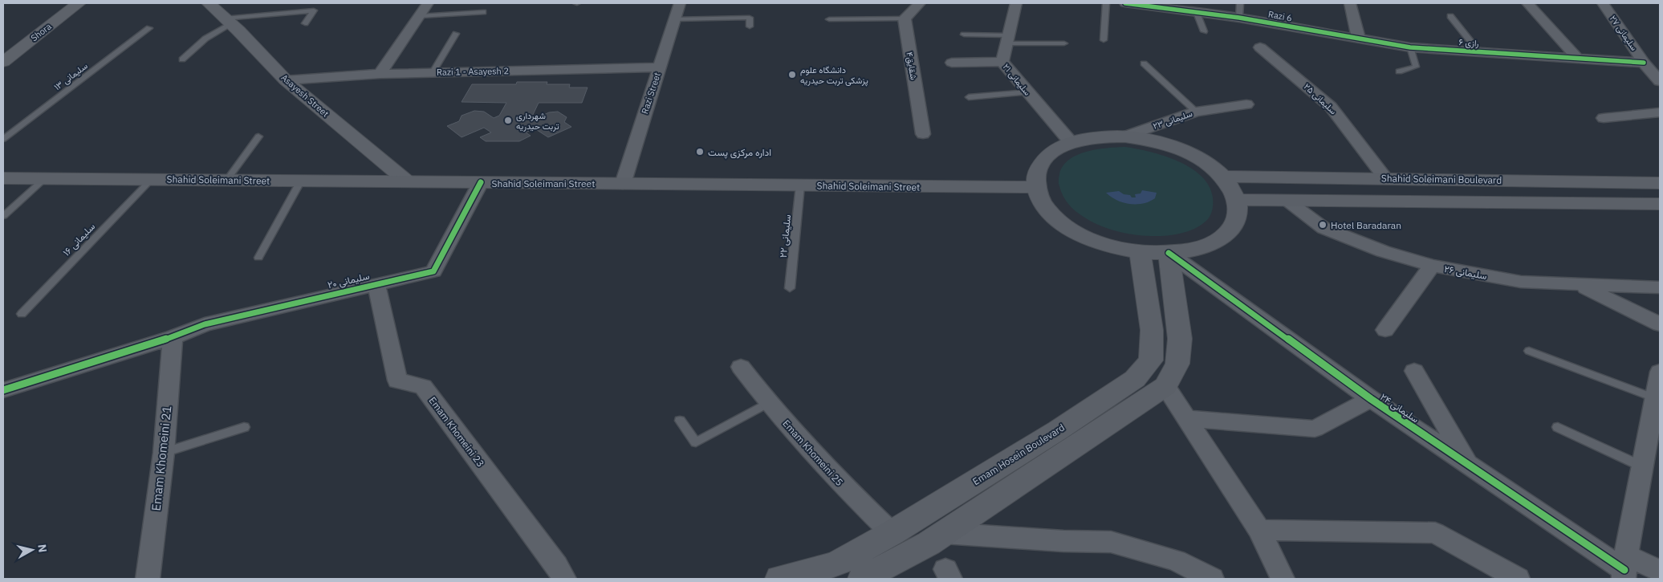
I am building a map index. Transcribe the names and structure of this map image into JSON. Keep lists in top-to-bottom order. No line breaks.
{"streets":{"main road":["Shahid Soleimani Boulevard","Shahid Soleimani Street","Emam Hosein Boulevard"],"street":["Razi 6","Shora","سلیمانی ۲۷","رازی ۶","شقایق۴","Razi 1 - Asayesh 2","سلیمانی ۲۱","Razi Street","Asayesh Street","سلیمانی ۲۵","سلیمانی ۲۳","سلیمانی ۲۶","سلیمانی ۲۰","سلیمانی ۲۴","Emam Khomeini 23","Emam Khomeini 25","Emam Khomeini 21"],"lane":["سلیمانی ۱۳","سلیمانی ۲۲","سلیمانی ۱۶"]},"crossings":[["Razi 6","رازی ۶"],["سلیمانی ۲۷","رازی ۶"],["Razi 1 - Asayesh 2","Razi Street"],["Razi 1 - Asayesh 2","Asayesh Street"],["Razi Street","Shahid Soleimani Street"],["Asayesh Street","Shahid Soleimani Street"],["سلیمانی ۲۵","Shahid Soleimani Boulevard"],["Shahid Soleimani Street","سلیمانی ۲۲"],["Shahid Soleimani Street","سلیمانی ۱۶"],["Shahid Soleimani Street","سلیمانی ۲۰"],["سلیمانی ۲۰","Emam Khomeini 23"],["سلیمانی ۲۰","Emam Khomeini 21"],["Emam Khomeini 25","Emam Hosein Boulevard"]],"places":["دانشگاه علوم پزشکی تربت حیدریه","شهرداری تربت حیدریه","اداره مرکزی پست","Hotel Baradaran"],"north":"right"}
